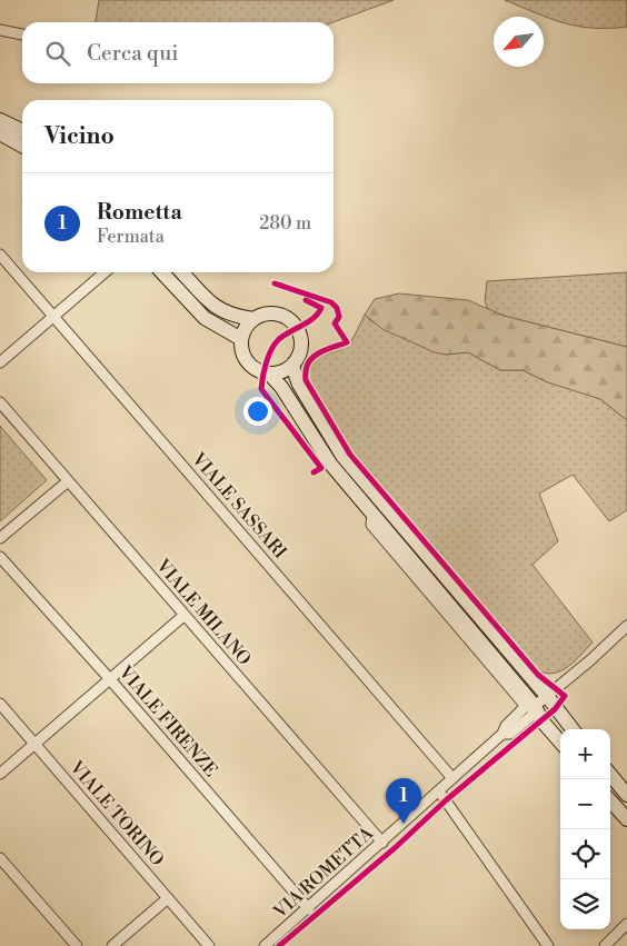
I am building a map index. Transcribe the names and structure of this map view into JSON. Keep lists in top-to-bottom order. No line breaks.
{"streets":{"street":["VIALE SASSARI","VIALE MILANO","VIALE FIRENZE","VIALE TORINO","VIA ROMETTA"]},"crossings":[["VIALE SASSARI","VIA ROMETTA"],["VIALE MILANO","VIA ROMETTA"],["VIALE FIRENZE","VIA ROMETTA"]],"north":"bottom left","page":{"search":"Cerca qui","heading":"Vicino","list":[{"mark":"1","name":"Rometta","note":"Fermata","value":"280 m"}],"map_buttons":["+","−"],"pins":"1"}}
